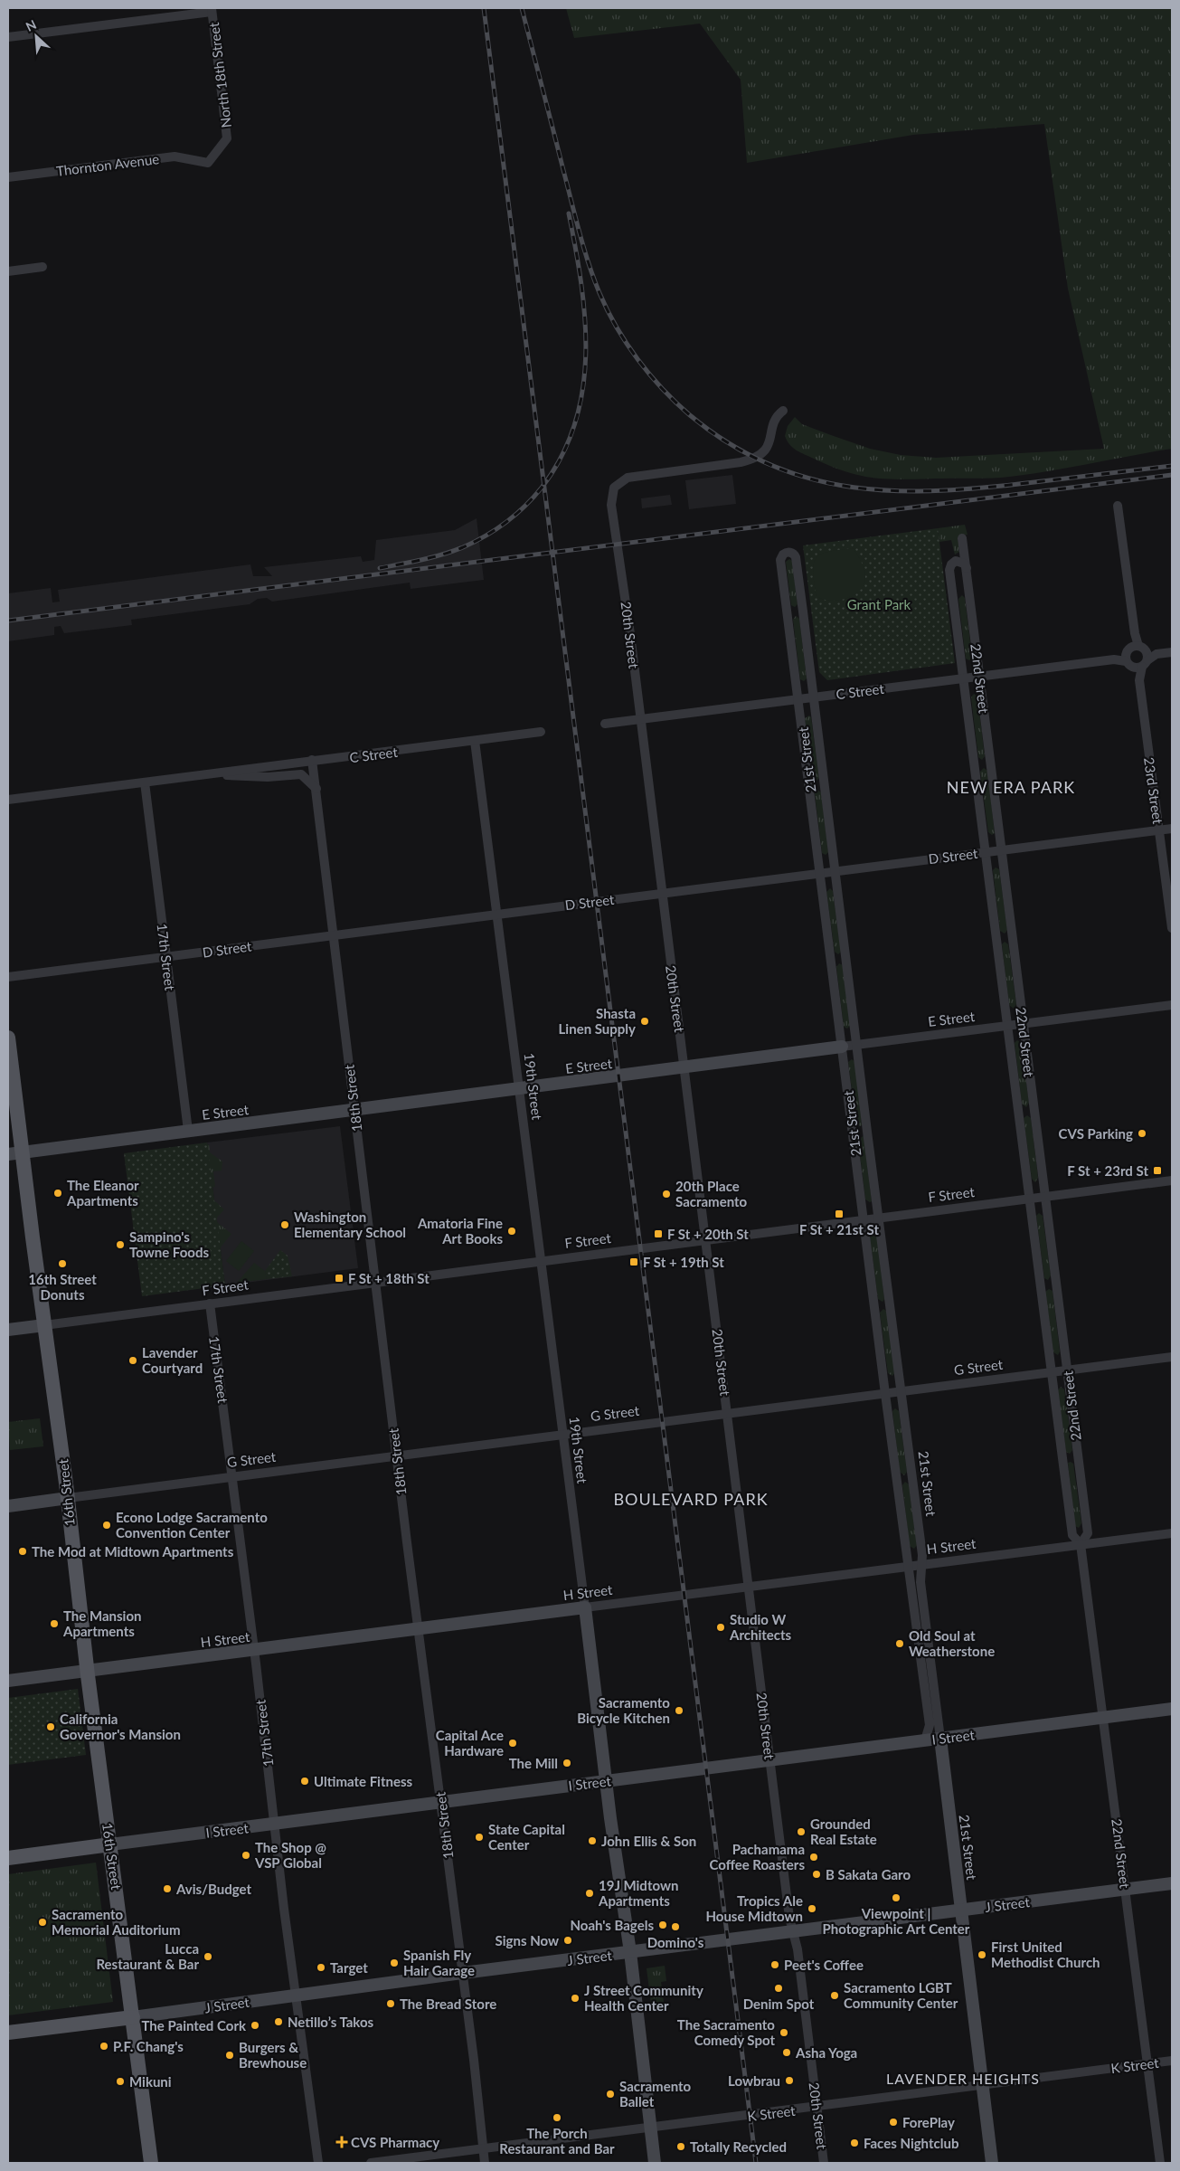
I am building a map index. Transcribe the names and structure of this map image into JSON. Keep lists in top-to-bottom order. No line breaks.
{"streets":{"main road":["21st Street","E Street","19th Street","F Street","G Street","16th Street","H Street","I Street","J Street"],"street":["North 18th Street","Thornton Avenue","20th Street","22nd Street","C Street","23rd Street","D Street","17th Street","18th Street","K Street"]},"crossings":[["North 18th Street","Thornton Avenue"],["20th Street","C Street"],["20th Street","D Street"],["20th Street","E Street"],["20th Street","F Street"],["20th Street","G Street"],["20th Street","H Street"],["20th Street","I Street"],["20th Street","J Street"],["20th Street","K Street"],["22nd Street","C Street"],["22nd Street","D Street"],["22nd Street","E Street"],["22nd Street","F Street"],["22nd Street","G Street"],["22nd Street","H Street"],["22nd Street","I Street"],["22nd Street","J Street"],["22nd Street","K Street"],["C Street","21st Street"],["C Street","23rd Street"],["C Street","17th Street"],["C Street","19th Street"],["C Street","18th Street"],["21st Street","D Street"],["21st Street","E Street"],["21st Street","F Street"],["21st Street","G Street"],["21st Street","H Street"],["21st Street","I Street"],["21st Street","J Street"],["21st Street","K Street"],["23rd Street","D Street"],["D Street","17th Street"],["D Street","19th Street"],["D Street","18th Street"],["17th Street","E Street"],["17th Street","F Street"],["17th Street","G Street"],["17th Street","H Street"],["17th Street","I Street"],["17th Street","J Street"],["E Street","19th Street"],["E Street","18th Street"],["E Street","16th Street"],["19th Street","F Street"],["19th Street","G Street"],["19th Street","H Street"],["19th Street","I Street"],["19th Street","J Street"],["19th Street","K Street"],["18th Street","F Street"],["18th Street","G Street"],["18th Street","H Street"],["18th Street","I Street"],["18th Street","J Street"],["18th Street","K Street"],["F Street","16th Street"],["G Street","16th Street"],["16th Street","H Street"],["16th Street","I Street"],["16th Street","J Street"]],"districts":["NEW ERA PARK","BOULEVARD PARK","LAVENDER HEIGHTS"],"parks":["Grant Park"],"places":{"other":["Shasta Linen Supply","CVS Parking","The Eleanor Apartments","20th Place Sacramento","Washington Elementary School","Amatoria Fine Art Books","Sampino's Towne Foods","16th Street Donuts","Lavender Courtyard","Econo Lodge Sacramento Convention Center","The Mod at Midtown Apartments","The Mansion Apartments","Studio W Architects","Old Soul at Weatherstone","Sacramento Bicycle Kitchen","California Governor's Mansion","Capital Ace Hardware","The Mill","Ultimate Fitness","Grounded Real Estate","State Capital Center","John Ellis & Son","The Shop @ VSP Global","Pachamama Coffee Roasters","B Sakata Garo","Avis/Budget","19J Midtown Apartments","Viewpoint | Photographic Art Center","Tropics Ale House Midtown","Sacramento Memorial Auditorium","Noah's Bagels","Domino's","Signs Now","First United Methodist Church","Lucca Restaurant & Bar","Spanish Fly Hair Garage","Peet's Coffee","Target","Denim Spot","Sacramento LGBT Community Center","J Street Community Health Center","The Bread Store","Netillo’s Takos","The Painted Cork","The Sacramento Comedy Spot","P.F. Chang's","Asha Yoga","Burgers & Brewhouse","Lowbrau","Mikuni","Sacramento Ballet","The Porch Restaurant and Bar","ForePlay","Faces Nightclub","Totally Recycled"],"transit":["F St + 23rd St","F St + 21st St","F St + 20th St","F St + 19th St","F St + 18th St"],"health":["CVS Pharmacy"]},"north":"top left"}
